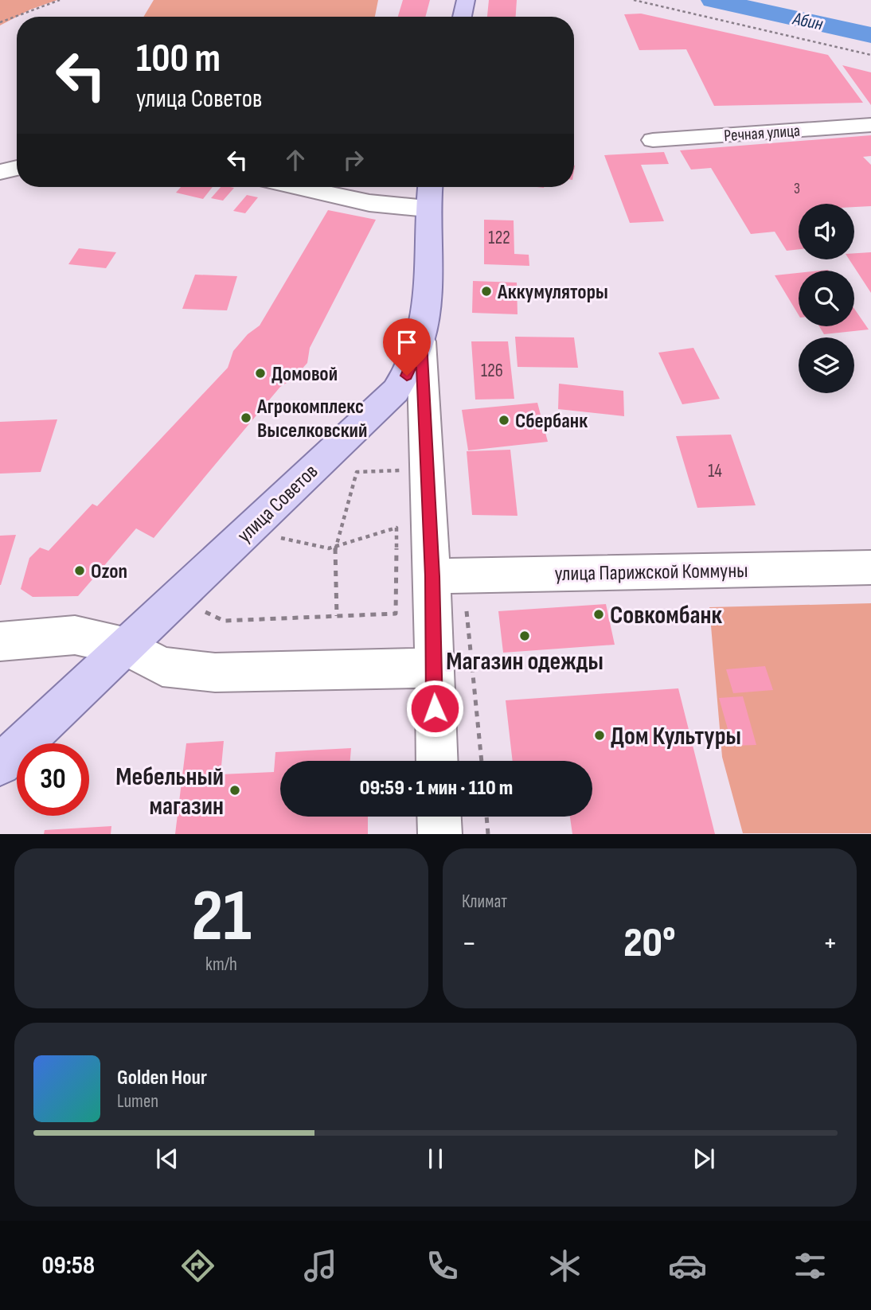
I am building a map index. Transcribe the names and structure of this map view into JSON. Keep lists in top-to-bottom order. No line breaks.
{"streets":{"main road":["улица Советов"],"street":["Речная улица","улица Парижской Коммуны"]},"water":["Абин"],"places":["Аккумуляторы","Домовой","Агрокомплекс Выселковский","Сбербанк","Ozon","Совкомбанк","Магазин одежды","Дом Культуры","Мебельный магазин"],"house_numbers":["3","122","126","14"],"page":{"turn":["100 m","улица Советов"],"limit":"30","trip":"09:59 · 1 мин · 110 m","tile":[["21","km/h"],"Климат"],"heat":["−","20°","+"],"song":["Golden Hour","Lumen"],"tabs":"09:58"}}
